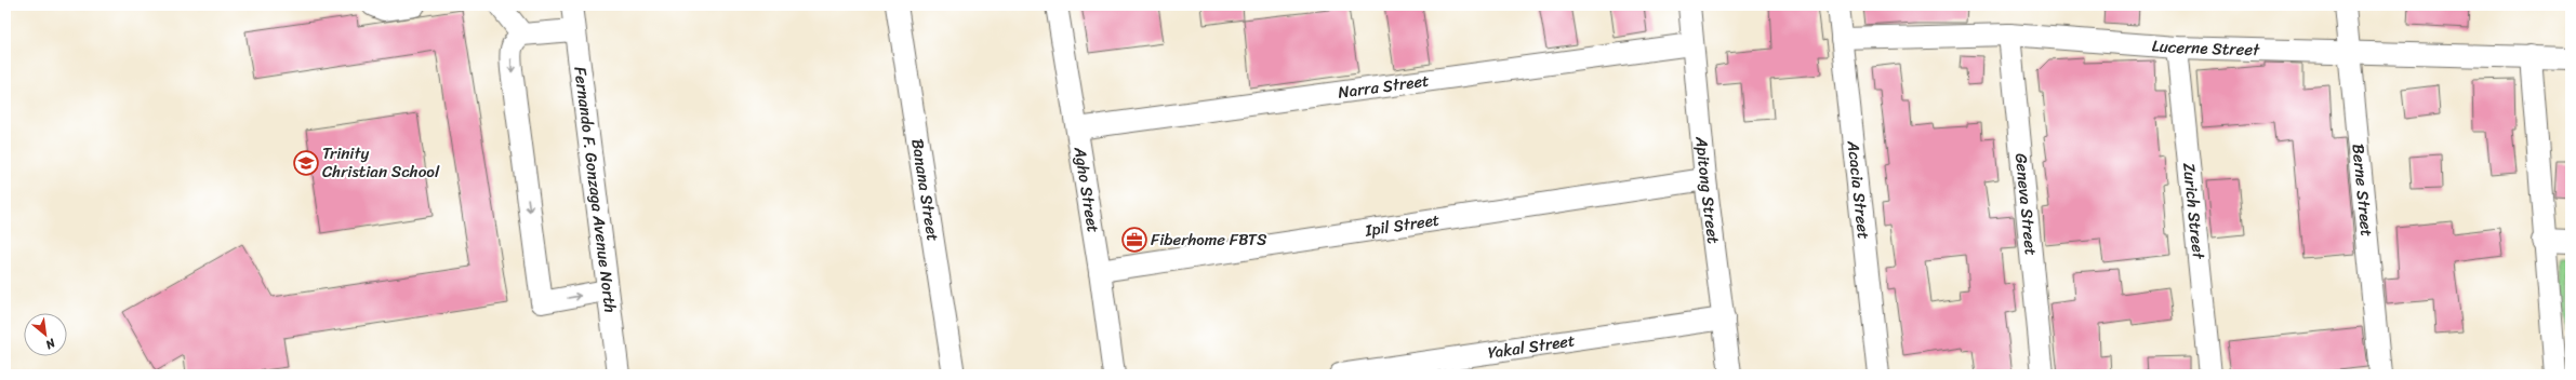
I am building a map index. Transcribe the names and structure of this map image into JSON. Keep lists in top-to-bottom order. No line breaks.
{"streets":{"street":["Lucerne Street","Narra Street","Fernando F. Gonzaga Avenue North","Banana Street","Agho Street","Apitong Street","Acacia Street","Berne Street","Geneva Street","Zurich Street","Ipil Street","Yakal Street"]},"crossings":[["Lucerne Street","Acacia Street"],["Lucerne Street","Berne Street"],["Lucerne Street","Geneva Street"],["Lucerne Street","Zurich Street"],["Narra Street","Agho Street"],["Narra Street","Apitong Street"],["Agho Street","Ipil Street"],["Apitong Street","Ipil Street"],["Apitong Street","Yakal Street"]],"places":{"school or university":["Trinity Christian School"],"office":["Fiberhome FBTS"]},"north":"bottom right"}
